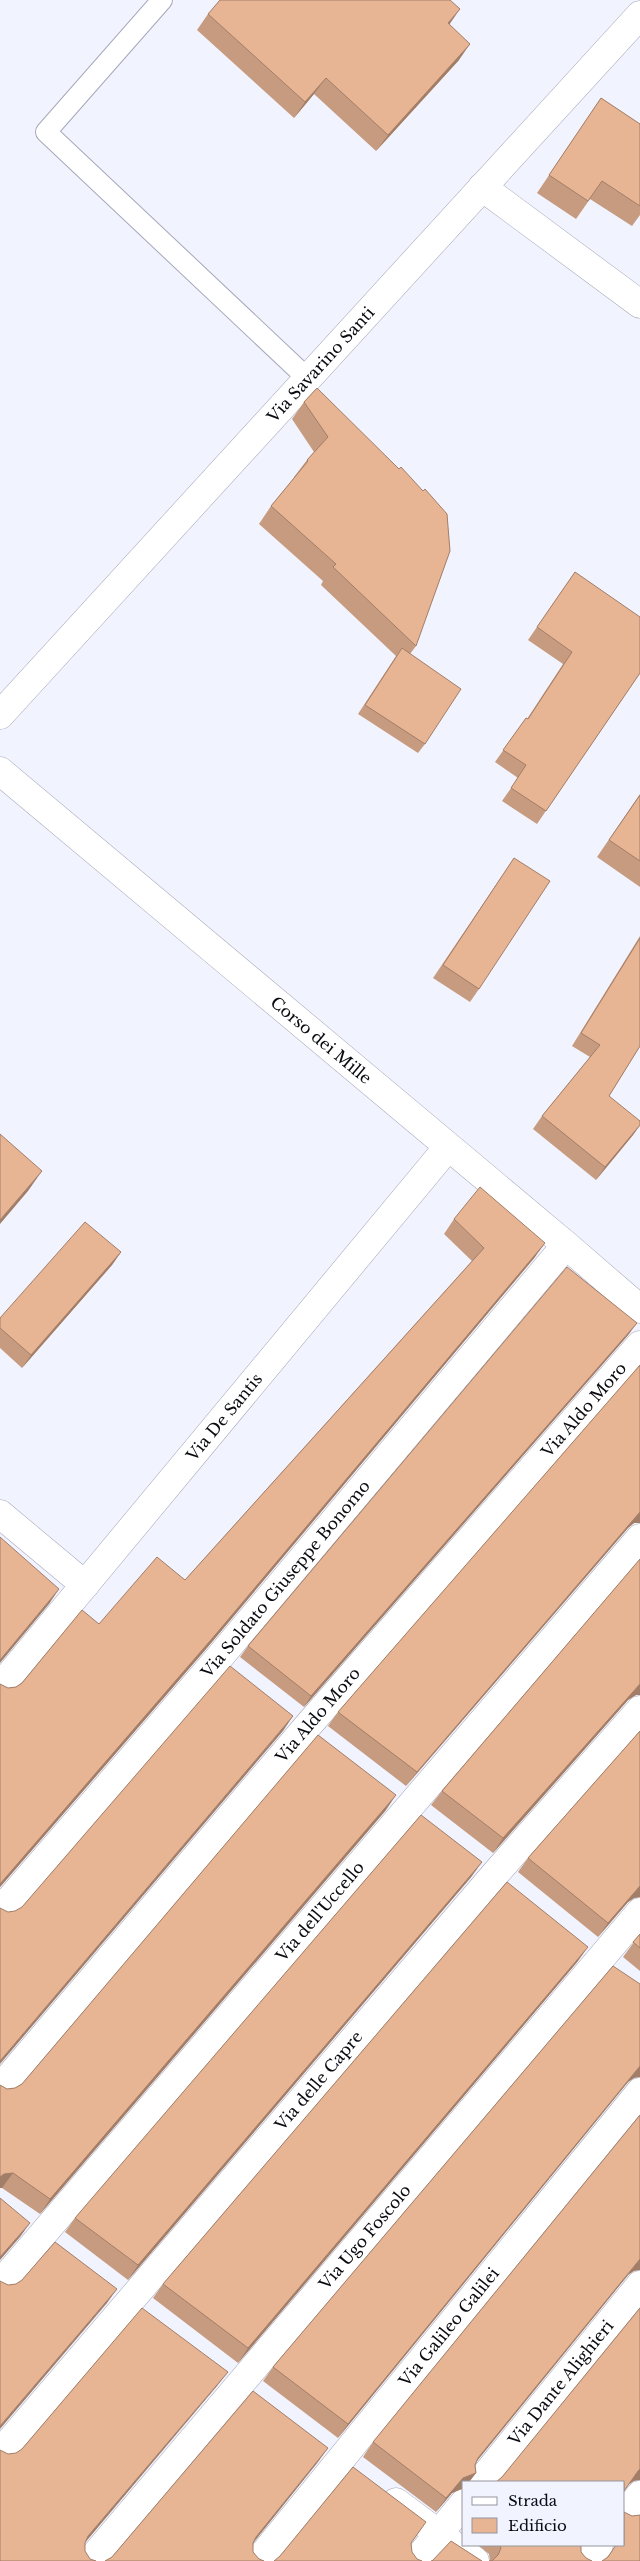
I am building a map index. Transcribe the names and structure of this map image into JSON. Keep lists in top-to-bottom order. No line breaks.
{"streets":{"street":["Via Savarino Santi","Corso dei Mille","Via Aldo Moro","Via De Santis","Via Soldato Giuseppe Bonomo","Via dell'Uccello","Via delle Capre","Via Ugo Foscolo","Via Galileo Galilei","Via Dante Alighieri"]},"crossings":[["Corso dei Mille","Via De Santis"],["Corso dei Mille","Via Soldato Giuseppe Bonomo"]],"legend":["Strada","Edificio"]}
